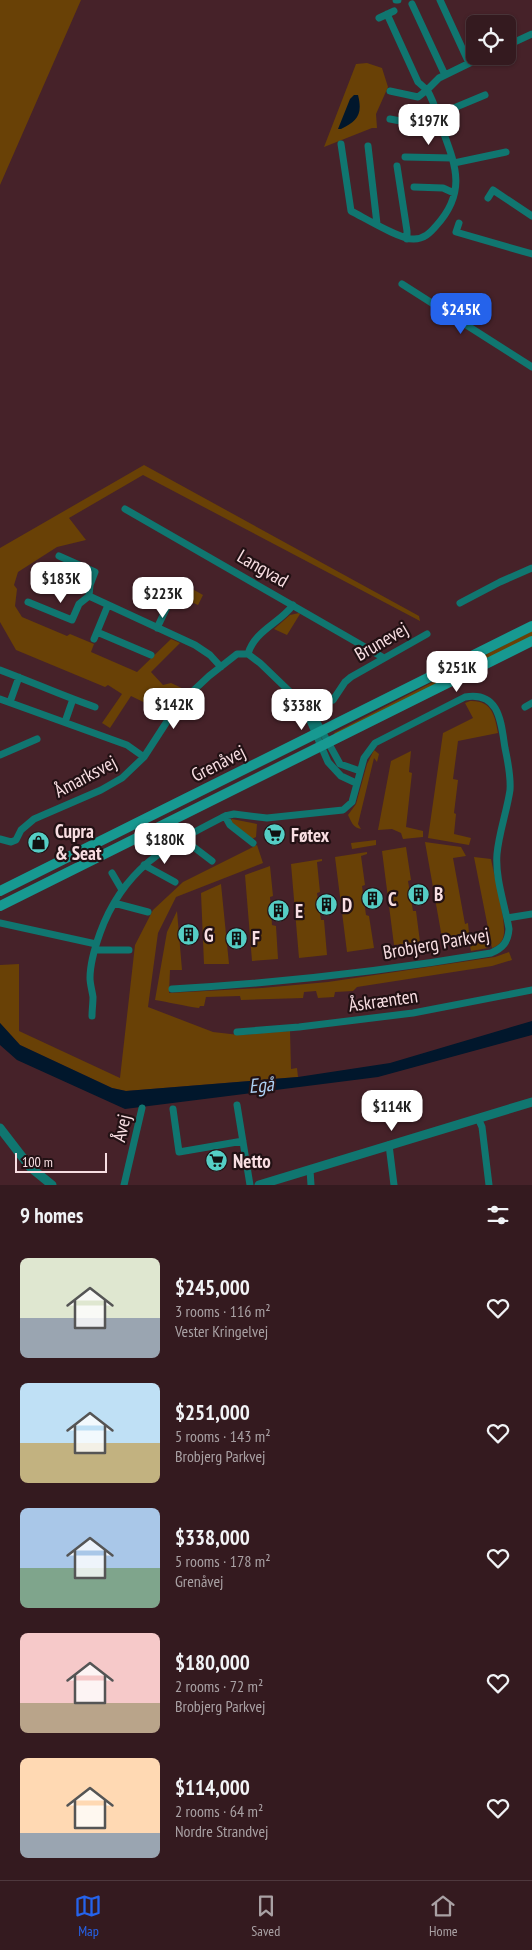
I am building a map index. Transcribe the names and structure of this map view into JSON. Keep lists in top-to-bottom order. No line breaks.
{"streets":{"main road":["Grenåvej"],"street":["Langvad","Brunevej","Åmarksvej","Brobjerg Parkvej","Åskrænten","Åvej"]},"crossings":[["Langvad","Brunevej"]],"water":["Egå"],"places":{"supermarket":["Føtex","Netto"],"shop":["Cupra & Seat"],"building":["B","C","D","E","G","F"]},"scale_bar":"100 m","page":{"price":["$197K","$245K","$183K","$223K","$251K","$142K","$338K","$180K","$114K"],"scale":"100 m","heading":"9 homes","list":[{"name":"$245,000","note":"3 rooms · 116 m² · Vester Kringelvej"},{"name":"$251,000","note":"5 rooms · 143 m² · Brobjerg Parkvej"},{"name":"$338,000","note":"5 rooms · 178 m² · Grenåvej"},{"name":"$180,000","note":"2 rooms · 72 m² · Brobjerg Parkvej"},{"name":"$114,000","note":"2 rooms · 64 m² · Nordre Strandvej"}],"tabs":["Map","Saved","Home"]}}
